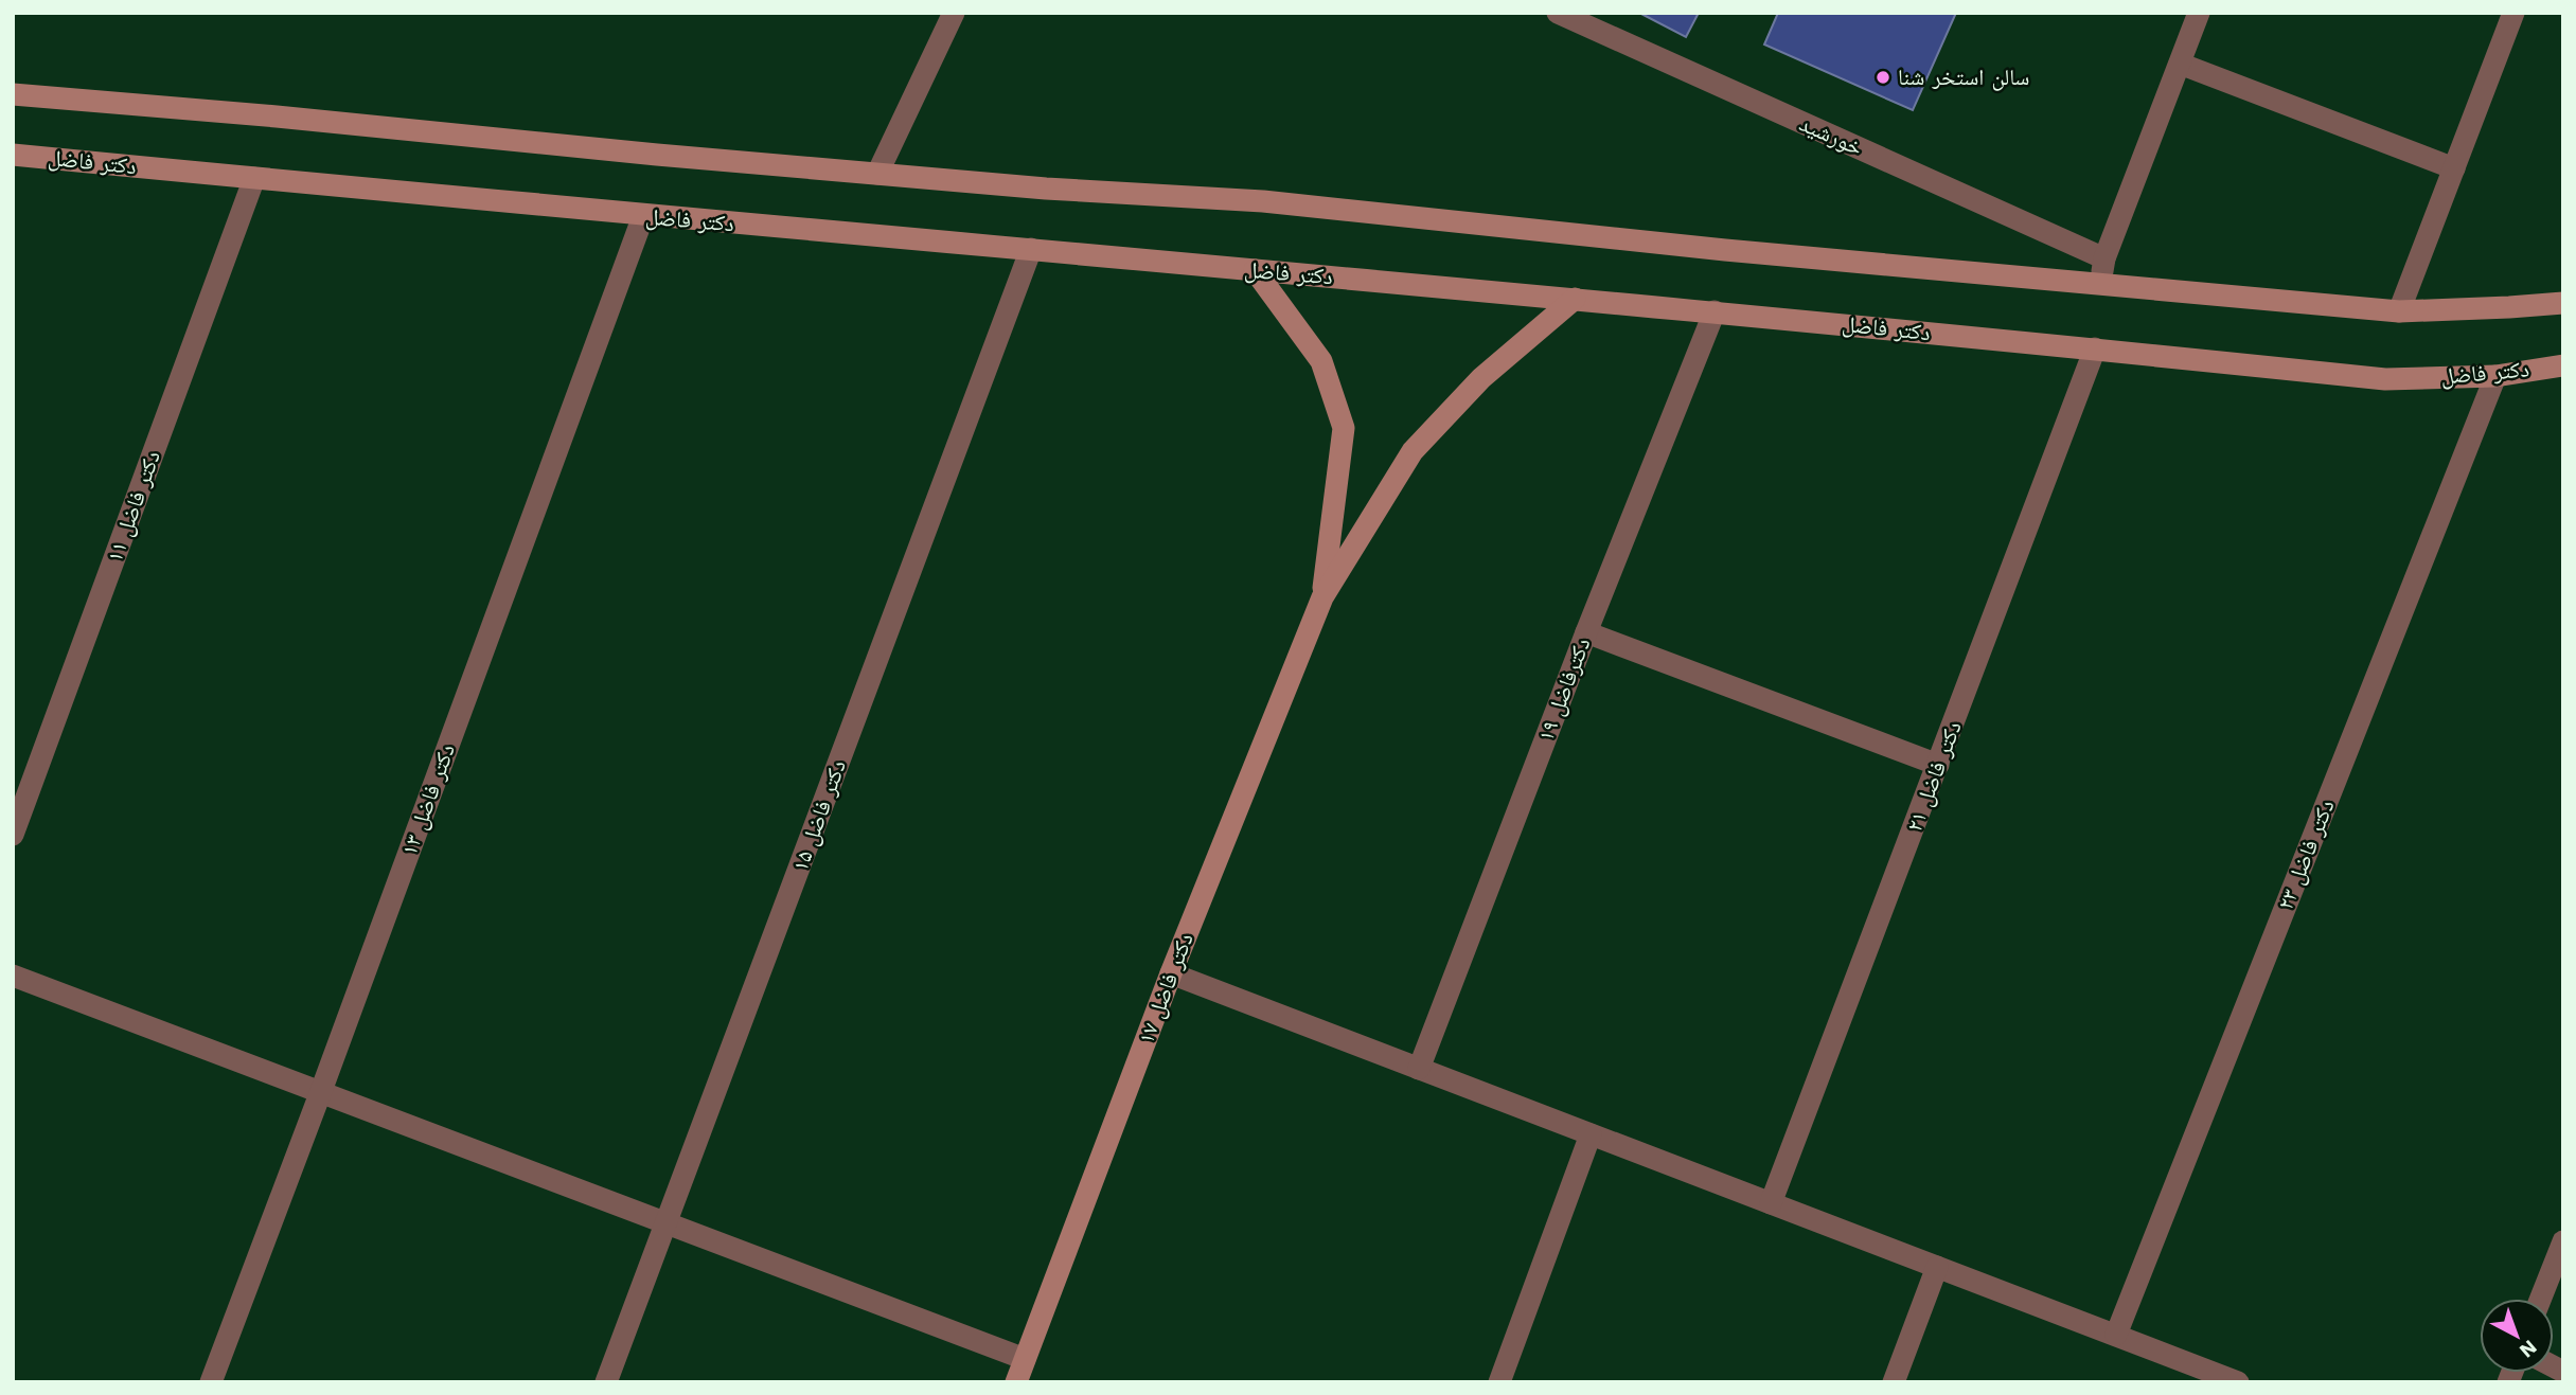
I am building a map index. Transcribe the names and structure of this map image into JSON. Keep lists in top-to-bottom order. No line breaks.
{"streets":{"main road":["دکتر فاضل","دکتر فاضل ۱۷"],"street":["خورشید","دکتر فاضل ۱۱","دکترفاضل ۱۹","دکتر فاضل ۲۱","دکتر فاضل ۱۳","دکتر فاضل ۱۵","دکتر فاضل ۲۳"]},"crossings":[["دکتر فاضل","دکتر فاضل ۱۱"],["دکتر فاضل","دکترفاضل ۱۹"],["دکتر فاضل","دکتر فاضل ۲۱"],["دکتر فاضل","دکتر فاضل ۱۳"],["دکتر فاضل","دکتر فاضل ۱۵"],["دکتر فاضل","دکتر فاضل ۲۳"]],"places":["سالن استخر شنا"],"north":"bottom right"}
